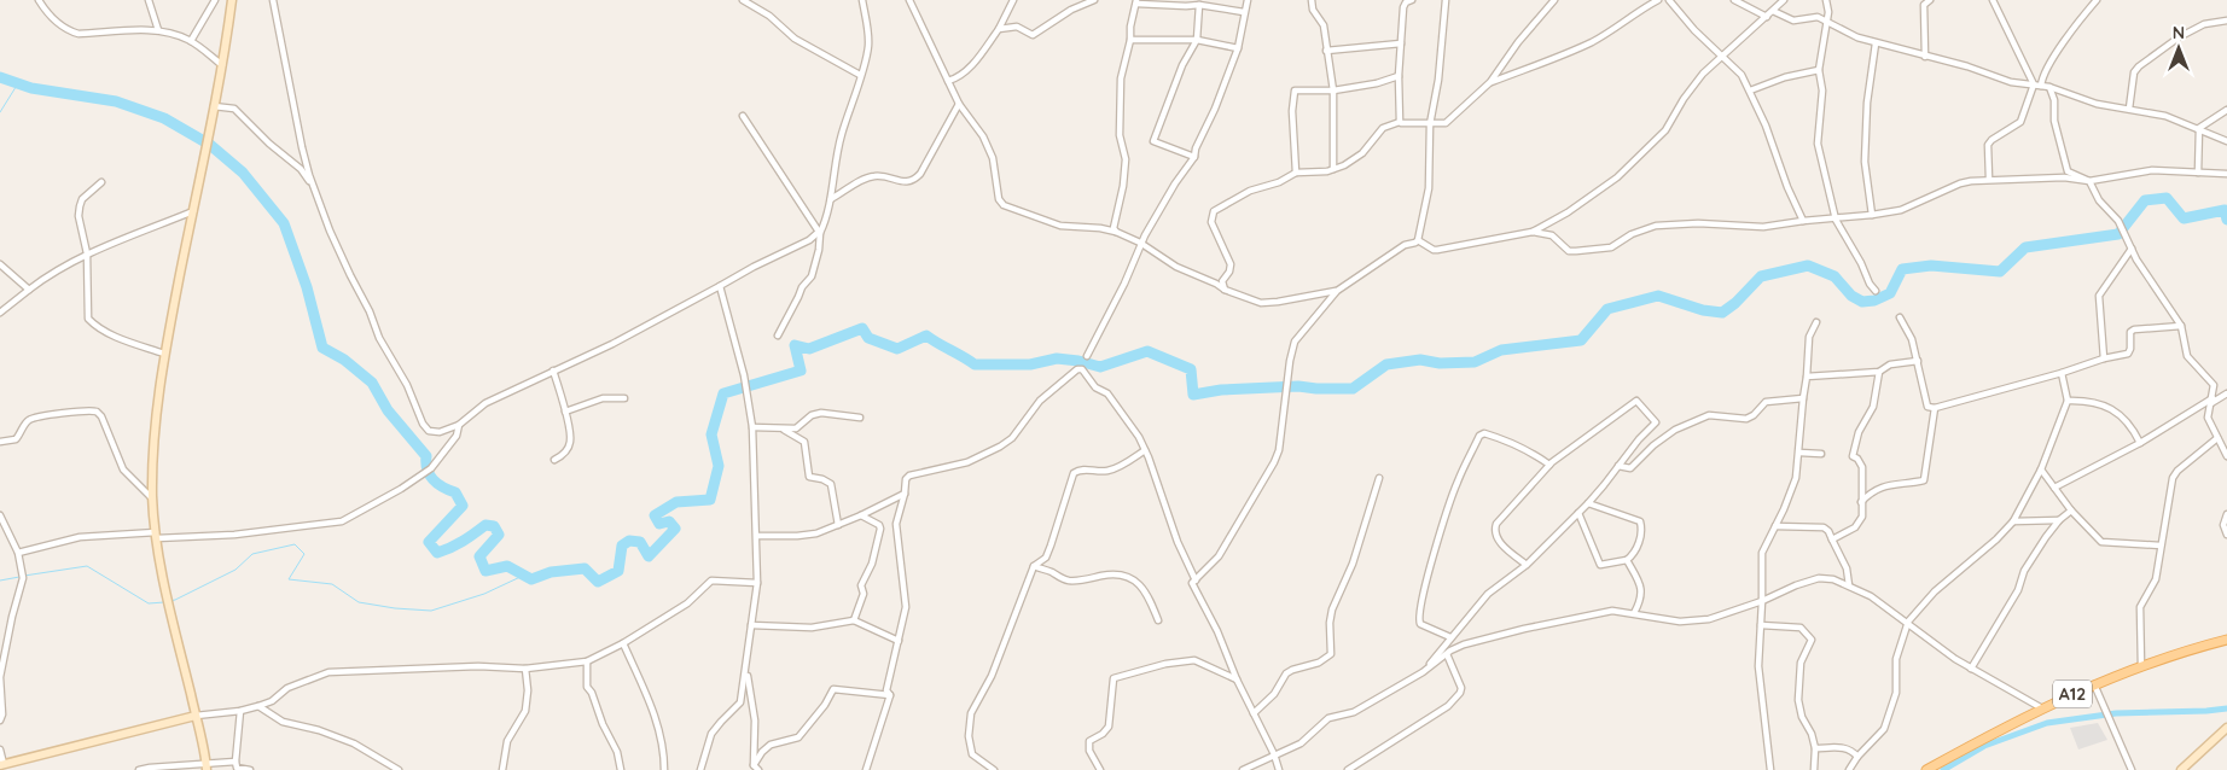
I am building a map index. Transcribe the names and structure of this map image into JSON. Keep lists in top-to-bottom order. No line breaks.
{"streets":{"main road":["A12"]},"north":"top"}
